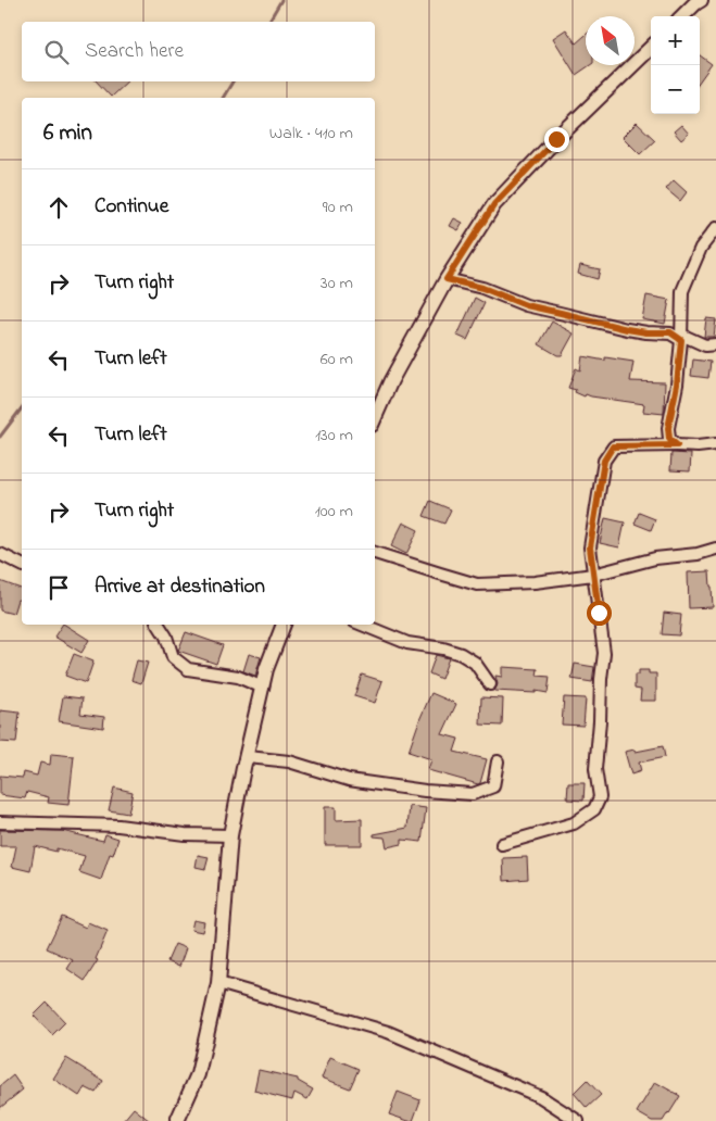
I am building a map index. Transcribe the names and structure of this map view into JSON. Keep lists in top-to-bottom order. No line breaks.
{"north":"top left","page":{"map_buttons":["+","−"],"search":"Search here","heading":["6 min","Walk · 410 m"],"list":[["Continue","90 m"],["Turn right","30 m"],["Turn left","60 m"],["Turn left","130 m"],["Turn right","100 m"],"Arrive at destination"]}}
